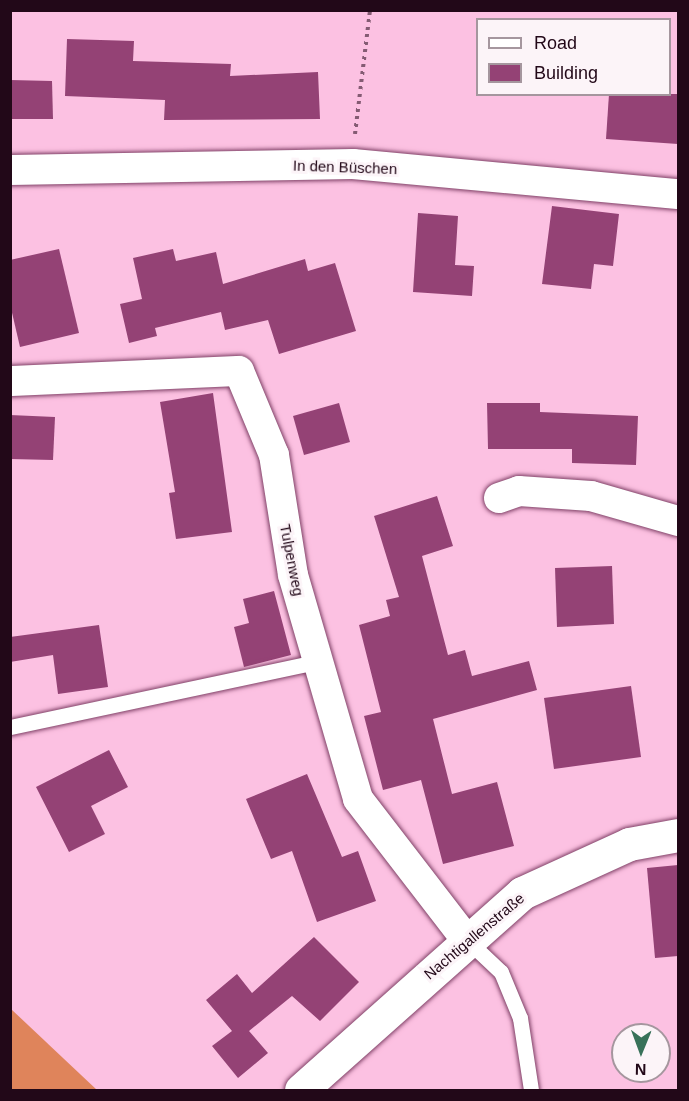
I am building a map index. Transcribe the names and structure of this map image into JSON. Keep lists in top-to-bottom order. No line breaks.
{"streets":{"street":["In den Büschen","Tulpenweg","Nachtigallenstraße"]},"crossings":[["Tulpenweg","Nachtigallenstraße"]],"legend":["Road","Building"],"north":"bottom"}
